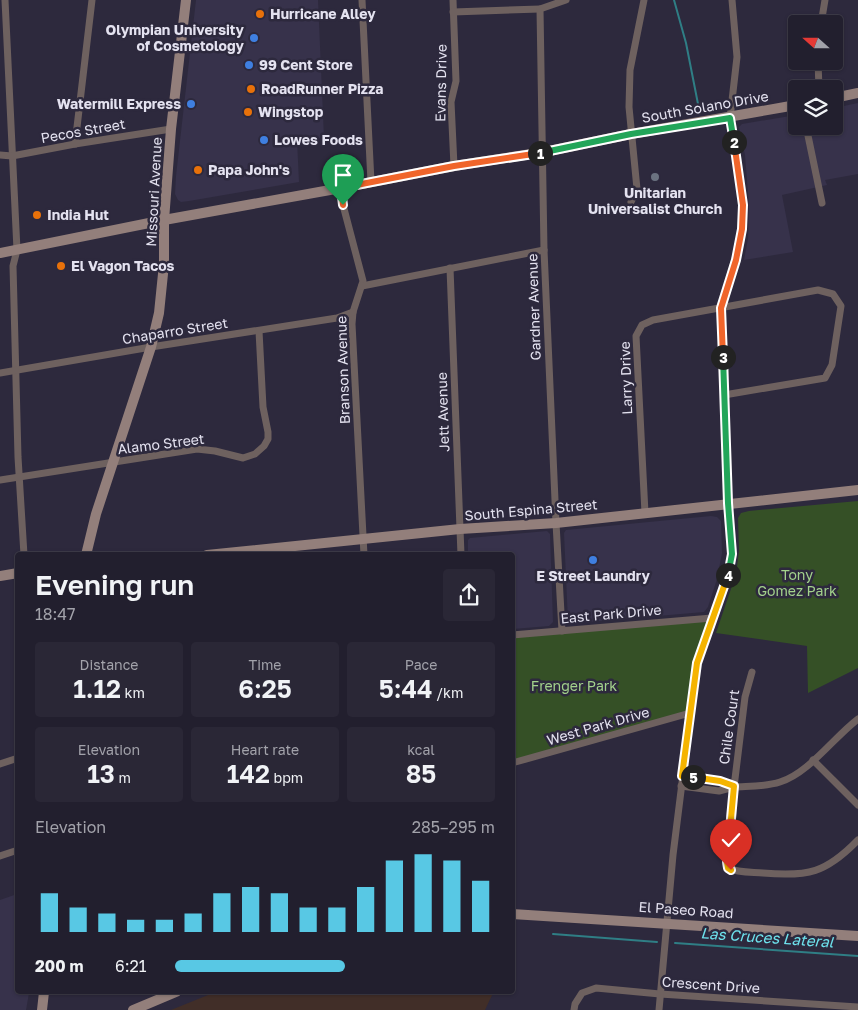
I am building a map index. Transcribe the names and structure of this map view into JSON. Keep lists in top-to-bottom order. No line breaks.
{"streets":{"street":["Evans Drive","South Solano Drive","Pecos Street","Missouri Avenue","Gardner Avenue","Chaparro Street","Branson Avenue","Larry Drive","Jett Avenue","Alamo Street","South Espina Street","East Park Drive","West Park Drive","Chile Court","El Paseo Road","Crescent Drive"]},"crossings":[["Evans Drive","South Solano Drive"],["South Solano Drive","Missouri Avenue"],["South Solano Drive","Gardner Avenue"],["South Solano Drive","Branson Avenue"],["Pecos Street","Missouri Avenue"],["Missouri Avenue","Chaparro Street"],["Missouri Avenue","Alamo Street"],["Gardner Avenue","South Espina Street"],["Gardner Avenue","East Park Drive"],["Chaparro Street","Branson Avenue"],["Chaparro Street","Alamo Street"],["Branson Avenue","South Espina Street"],["Larry Drive","South Espina Street"],["Jett Avenue","South Espina Street"]],"water":["Las Cruces Lateral"],"parks":["Tony Gomez Park","Frenger Park"],"places":["Hurricane Alley","Olympian University of Cosmetology","99 Cent Store","RoadRunner Pizza","Watermill Express","Wingstop","Lowes Foods","Papa John's","Unitarian Universalist Church","India Hut","El Vagon Tacos","E Street Laundry"],"north":"left","page":{"pins":["2","1","3","4","5"],"heading":["Evening run","18:47"],"stats":[["Distance","1.12 km"],["Time","6:25"],["Pace","5:44 /km"],["Elevation","13 m"],["Heart rate","142 bpm"],["kcal","85"]],"chart":["Elevation","285–295 m"],"list":[{"name":"200 m","note":"6:21"}]}}
